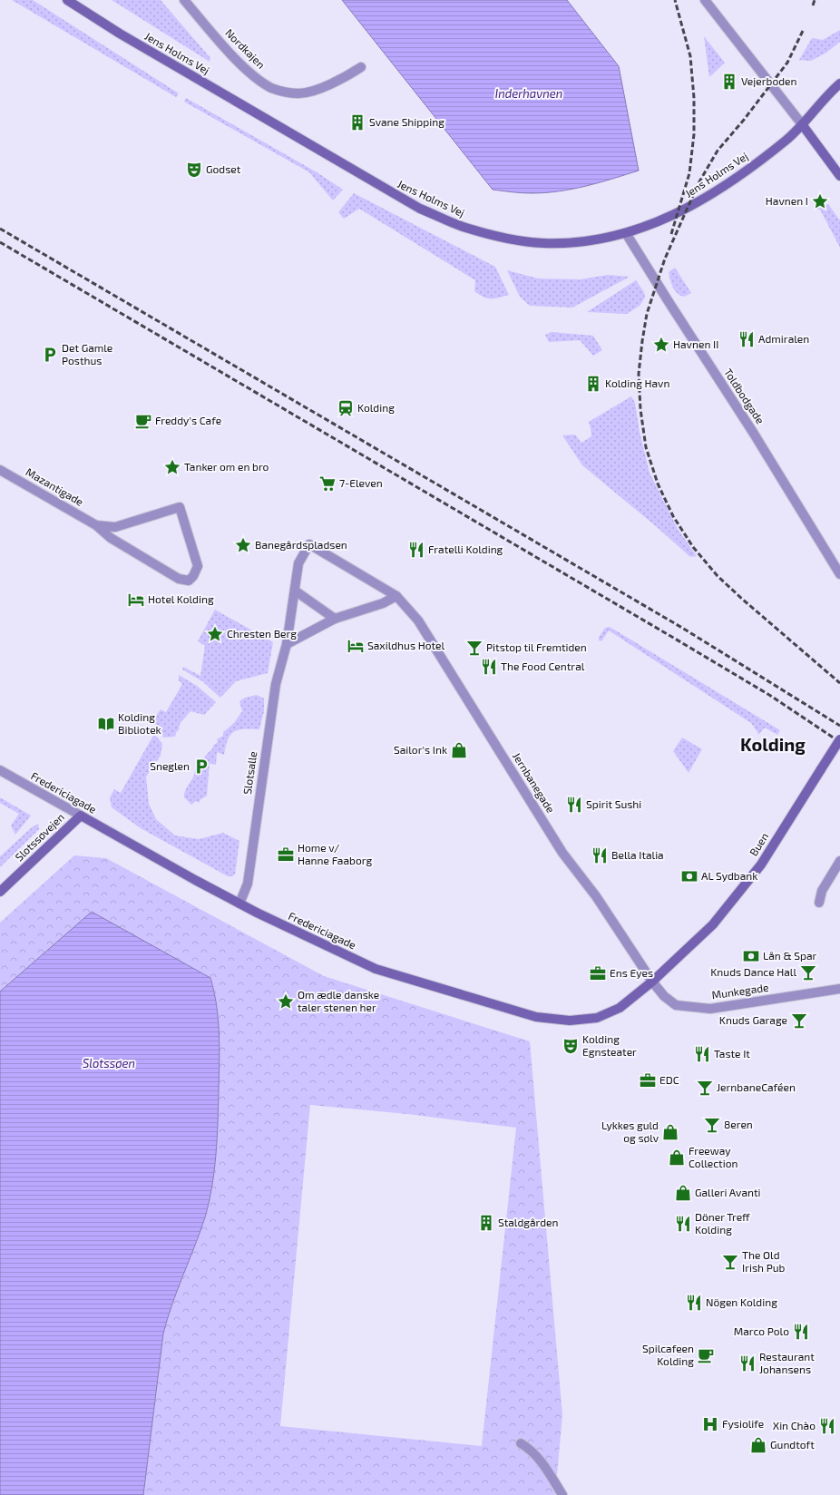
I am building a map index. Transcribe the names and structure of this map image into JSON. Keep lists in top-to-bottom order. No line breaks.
{"streets":{"main road":["Jens Holms Vej","Fredericiagade","Slotssøvejen","Buen"],"street":["Nordkajen","Toldbodgade","Mazantigade","Slotsalle","Jernbanegade","Munkegade"]},"crossings":[["Jens Holms Vej","Toldbodgade"],["Slotsalle","Fredericiagade"],["Jernbanegade","Fredericiagade"],["Jernbanegade","Buen"],["Jernbanegade","Munkegade"],["Fredericiagade","Slotssøvejen"],["Fredericiagade","Buen"],["Fredericiagade","Munkegade"],["Buen","Munkegade"]],"districts":["Kolding"],"water":["Inderhavnen","Slotssøen"],"places":{"building":["Vejerboden","Svane Shipping","Kolding Havn","Staldgården"],"theatre":["Godset","Kolding Egnsteater"],"place":["Havnen I","Havnen II","Tanker om en bro","Banegårdspladsen","Chresten Berg","Om ædle danske taler stenen her"],"restaurant":["Admiralen","Fratelli Kolding","The Food Central","Spirit Sushi","Bella Italia","Taste It","Döner Treff Kolding","Nögen Kolding","Marco Polo","Restaurant Johansens","Xin Chào"],"parking":["Det Gamle Posthus","Sneglen"],"station":["Kolding"],"cafe":["Freddy's Cafe","Spilcafeen Kolding"],"supermarket":["7-Eleven"],"hotel":["Hotel Kolding","Saxildhus Hotel"],"bar":["Pitstop til Fremtiden","Knuds Dance Hall","Knuds Garage","JernbaneCaféen","8eren","The Old Irish Pub"],"library":["Kolding Bibliotek"],"shop":["Sailor's Ink","Lykkes guld og sølv","Freeway Collection","Galleri Avanti","Gundtoft"],"office":["Home v/ Hanne Faaborg","Ens Eyes","EDC"],"bank":["AL Sydbank","Lån & Spar"],"hospital":["Fysiolife"]}}
